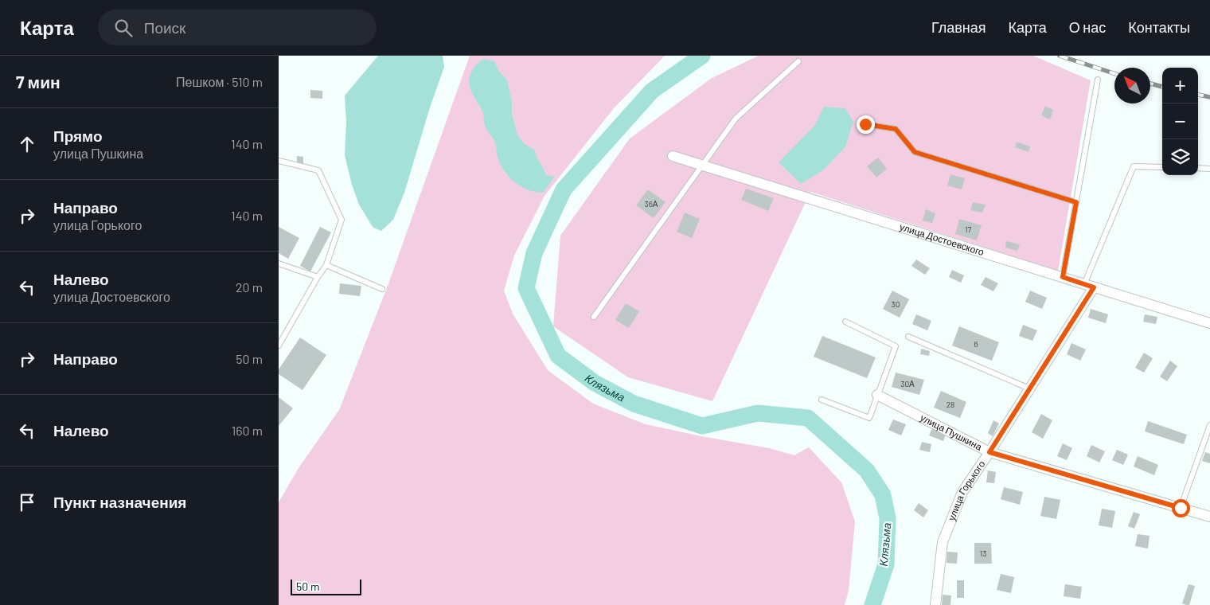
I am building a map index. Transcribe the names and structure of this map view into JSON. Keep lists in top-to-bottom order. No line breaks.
{"streets":{"street":["улица Достоевского","улица Пушкина","улица Горького"]},"crossings":[["улица Достоевского","улица Горького"],["улица Пушкина","улица Горького"]],"water":["Клязьма"],"house_numbers":["36А","17","30","6","30А","28","13"],"scale_bar":"50 m","north":"top left","page":{"header":"Карта","search":"Поиск","nav":["Главная","Карта","О нас","Контакты"],"heading":["7 мин","Пешком · 510 m"],"map_buttons":["+","−"],"list":[["Прямо","улица Пушкина","140 m"],["Направо","улица Горького","140 m"],["Налево","улица Достоевского","20 m"],["Направо","50 m"],["Налево","160 m"],"Пункт назначения"],"scale":"50 m"}}
